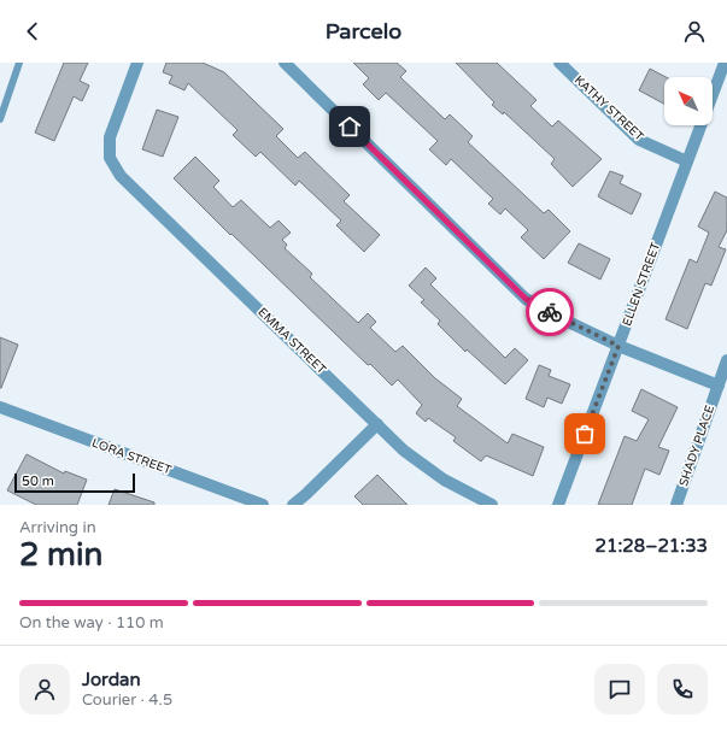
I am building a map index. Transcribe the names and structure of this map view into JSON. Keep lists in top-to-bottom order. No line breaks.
{"streets":{"street":["KATHY STREET","ELLEN STREET","EMMA STREET","SHADY PLACE","LORA STREET"]},"crossings":[["KATHY STREET","ELLEN STREET"]],"scale_bar":"50 m","north":"top left","page":{"header":"Parcelo","scale":"50 m","heading":["2 min","Arriving in","21:28–21:33"],"panel":["Jordan","Courier · 4.5"],"bar":"On the way · 110 m"}}
